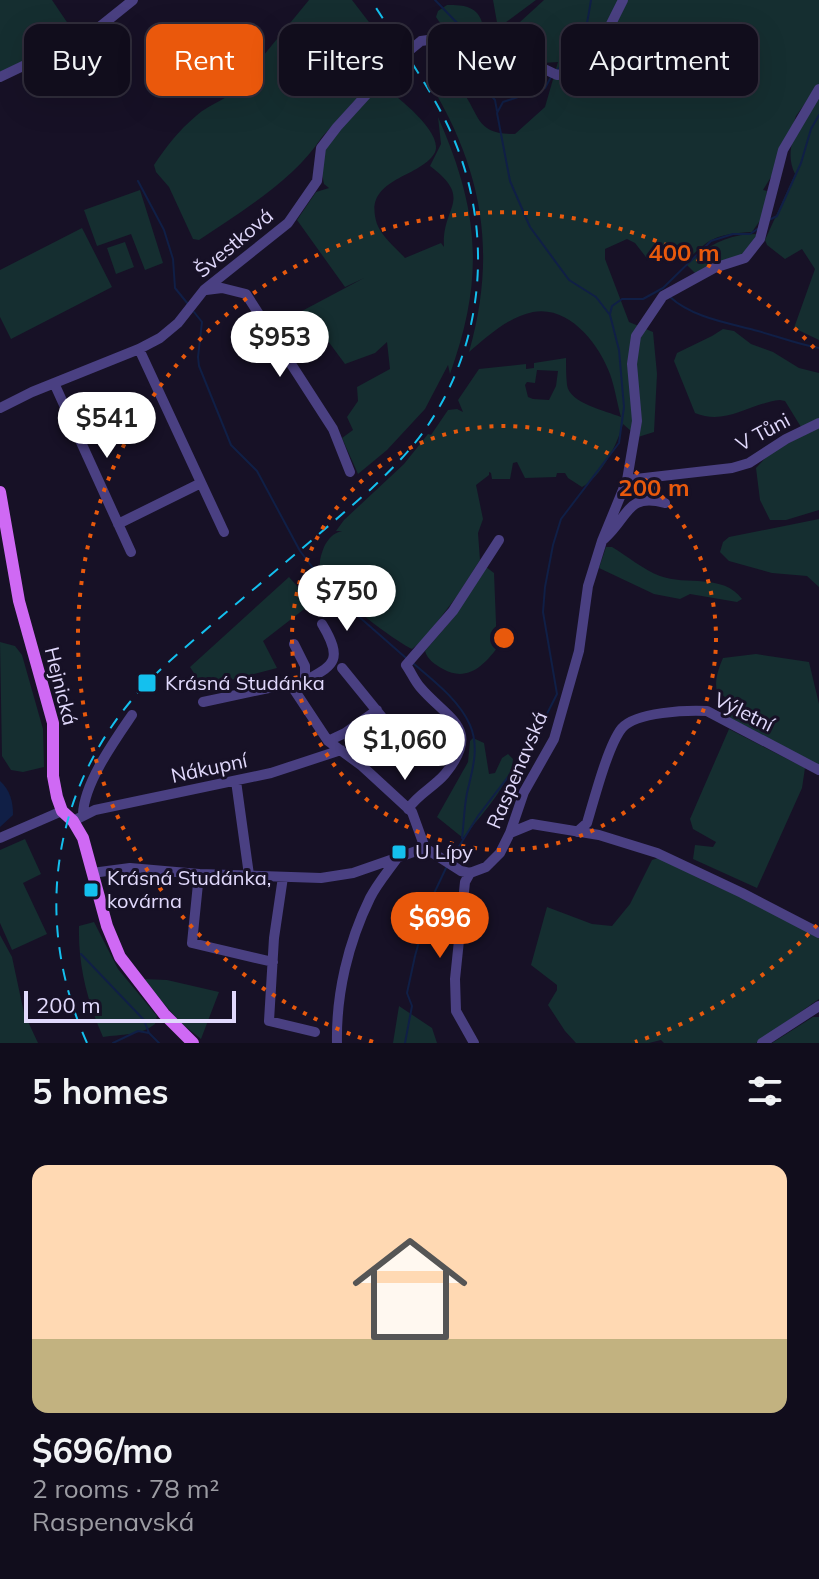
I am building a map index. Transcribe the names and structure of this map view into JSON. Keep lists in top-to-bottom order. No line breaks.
{"streets":{"main road":["Hejnická"],"street":["Švestková","V Tůni","Výletní","Nákupní","Raspenavská"]},"crossings":[["V Tůni","Raspenavská"]],"places":{"transit":["Krásná Studánka","U Lípy","Krásná Studánka, kovárna"]},"scale_bar":"200 m","page":{"chip":["Buy","Rent","Filters","New","Apartment"],"price":["$953","$541","$750","$1,060","$696"],"scale":"200 m","heading":"5 homes","list":[{"name":"$696/mo","note":"2 rooms · 78 m² · Raspenavská"}]},"rings":["400 m","200 m"]}
